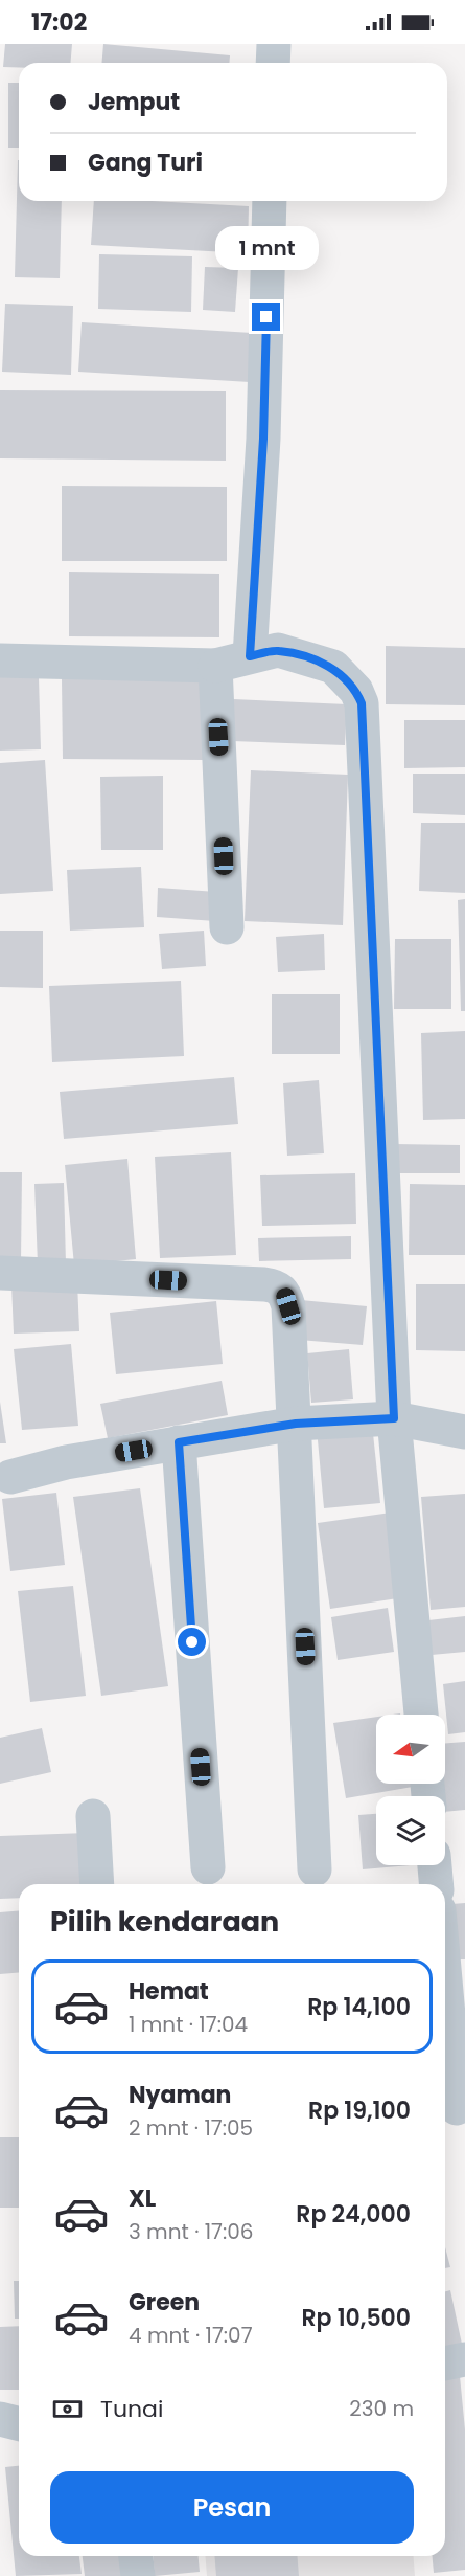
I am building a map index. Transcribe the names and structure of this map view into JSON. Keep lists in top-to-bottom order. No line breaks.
{"north":"left","page":{"status":"17:02","banner":["Jemput","Gang Turi"],"bubble":"1 mnt","heading":"Pilih kendaraan","list":[{"name":"Hemat","note":"1 mnt · 17:04","value":"Rp 14,100"},{"name":"Nyaman","note":"2 mnt · 17:05","value":"Rp 19,100"},{"name":"XL","note":"3 mnt · 17:06","value":"Rp 24,000"},{"name":"Green","note":"4 mnt · 17:07","value":"Rp 10,500"}],"pay":["Tunai","230 m"],"buttons":"Pesan"}}
